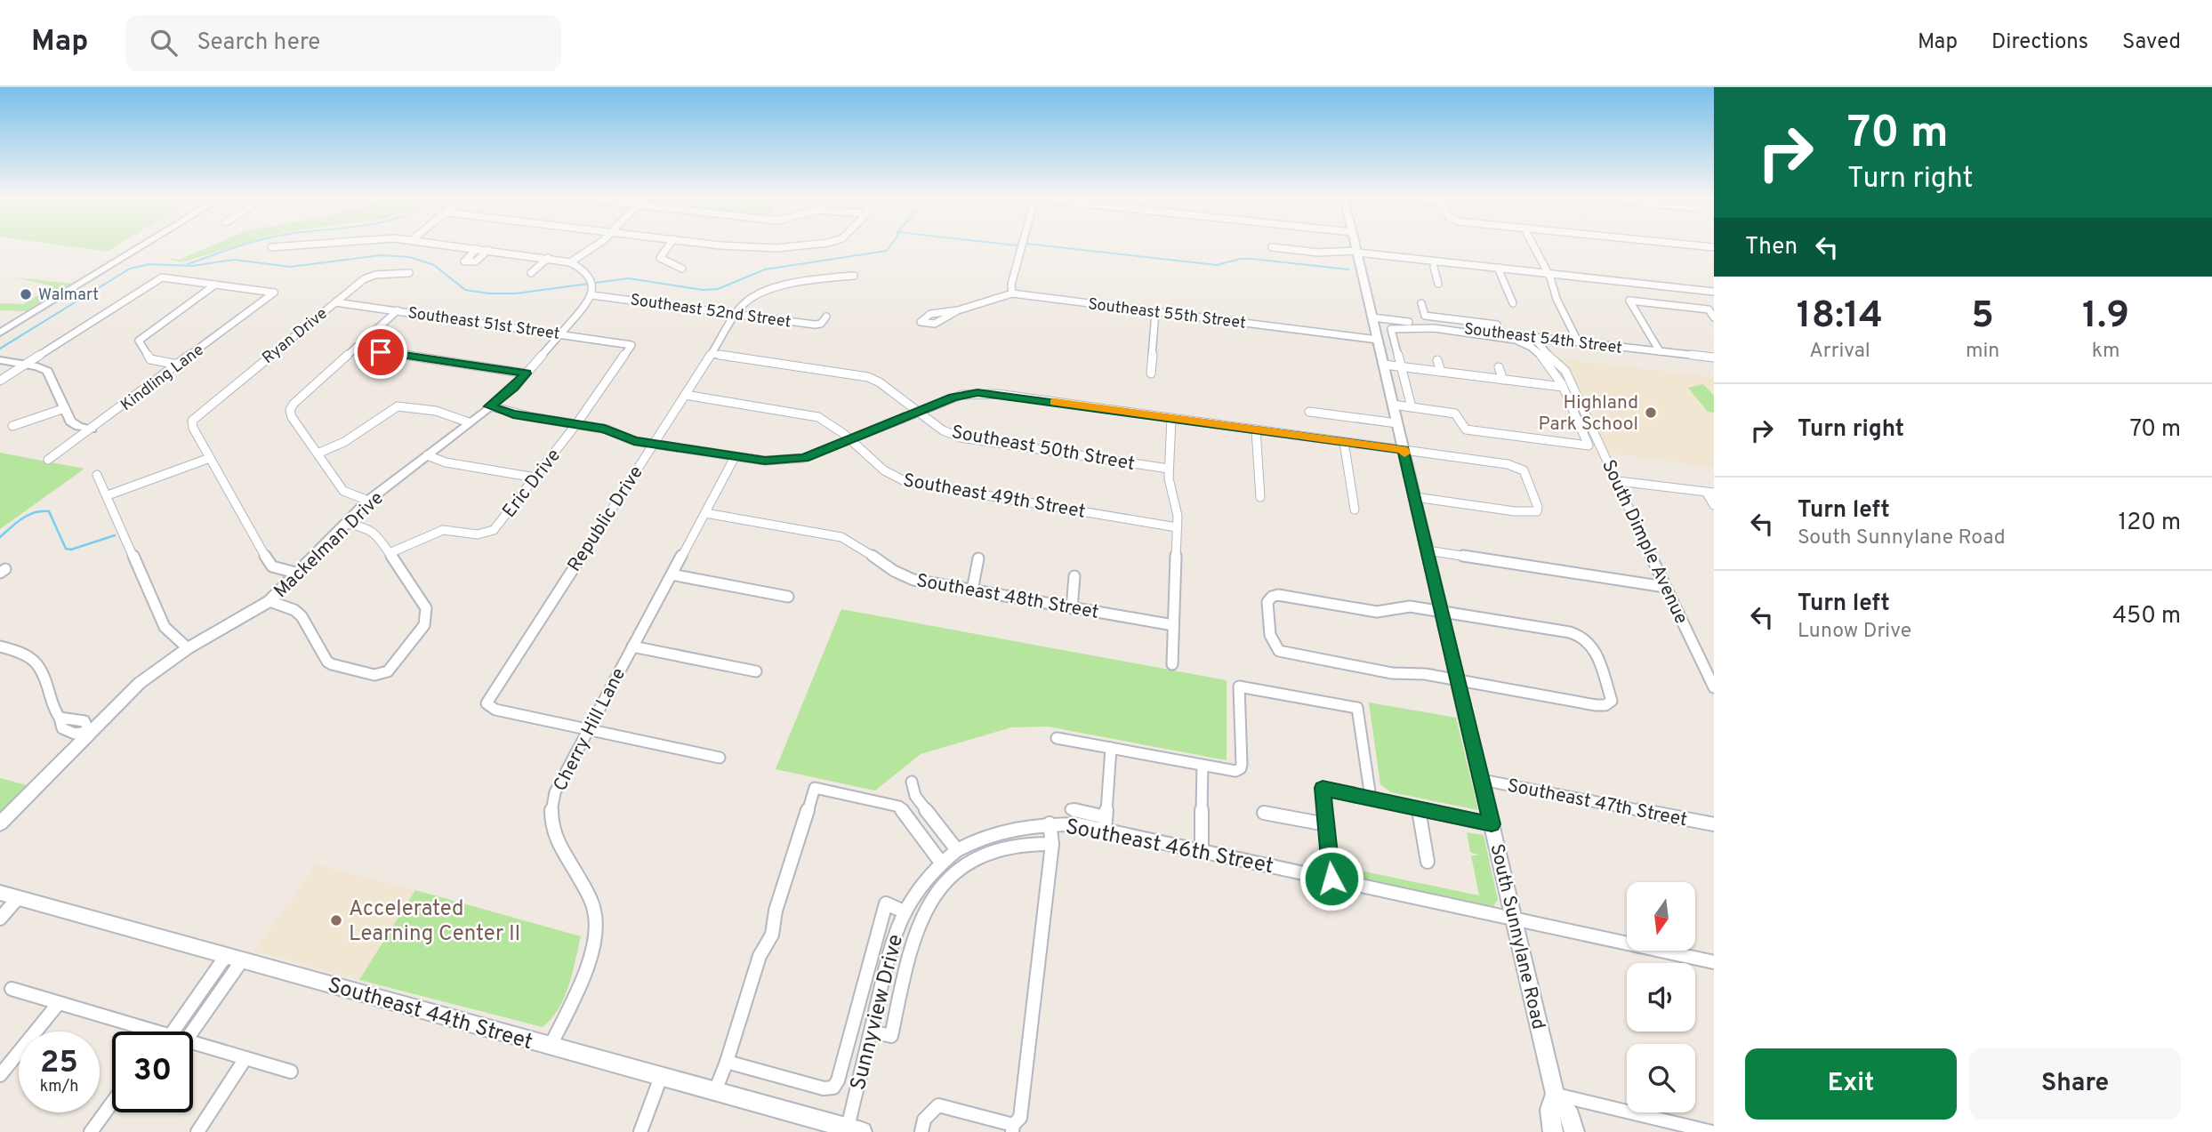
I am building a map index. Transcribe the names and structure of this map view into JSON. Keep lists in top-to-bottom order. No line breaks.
{"streets":{"main road":["Mackelman Drive","South Sunnylane Road","Southeast 44th Street"],"street":["Southeast 52nd Street","Southeast 55th Street","Southeast 51st Street","Ryan Drive","Southeast 54th Street","Kindling Lane","Southeast 50th Street","Eric Drive","Southeast 49th Street","Republic Drive","South Dimple Avenue","Southeast 48th Street","Cherry Hill Lane","Southeast 47th Street","Southeast 46th Street","Sunnyview Drive"]},"crossings":[["Southeast 52nd Street","Republic Drive"],["Southeast 52nd Street","Mackelman Drive"],["Southeast 55th Street","South Sunnylane Road"],["Southeast 51st Street","Ryan Drive"],["Southeast 51st Street","Eric Drive"],["Southeast 51st Street","Mackelman Drive"],["Southeast 54th Street","South Dimple Avenue"],["Southeast 50th Street","Republic Drive"],["Southeast 49th Street","Republic Drive"],["Republic Drive","Cherry Hill Lane"],["Southeast 48th Street","Cherry Hill Lane"],["Cherry Hill Lane","Southeast 44th Street"],["Southeast 47th Street","South Sunnylane Road"],["Southeast 46th Street","South Sunnylane Road"],["Southeast 46th Street","Sunnyview Drive"],["Sunnyview Drive","Southeast 44th Street"]],"places":["Walmart","Highland Park School","Accelerated Learning Center II"],"north":"bottom","page":{"header":"Map","search":"Search here","nav":["Map","Directions","Saved"],"turn":["70 m","Turn right"],"then":"Then","eta":["18:14","Arrival","5","min","1.9","km"],"list":[{"name":"Turn right","value":"70 m"},{"name":"Turn left","note":"South Sunnylane Road","value":"120 m"},{"name":"Turn left","note":"Lunow Drive","value":"450 m"}],"speed":"25 km/h","limit":"30","buttons":["Exit","Share"]}}
